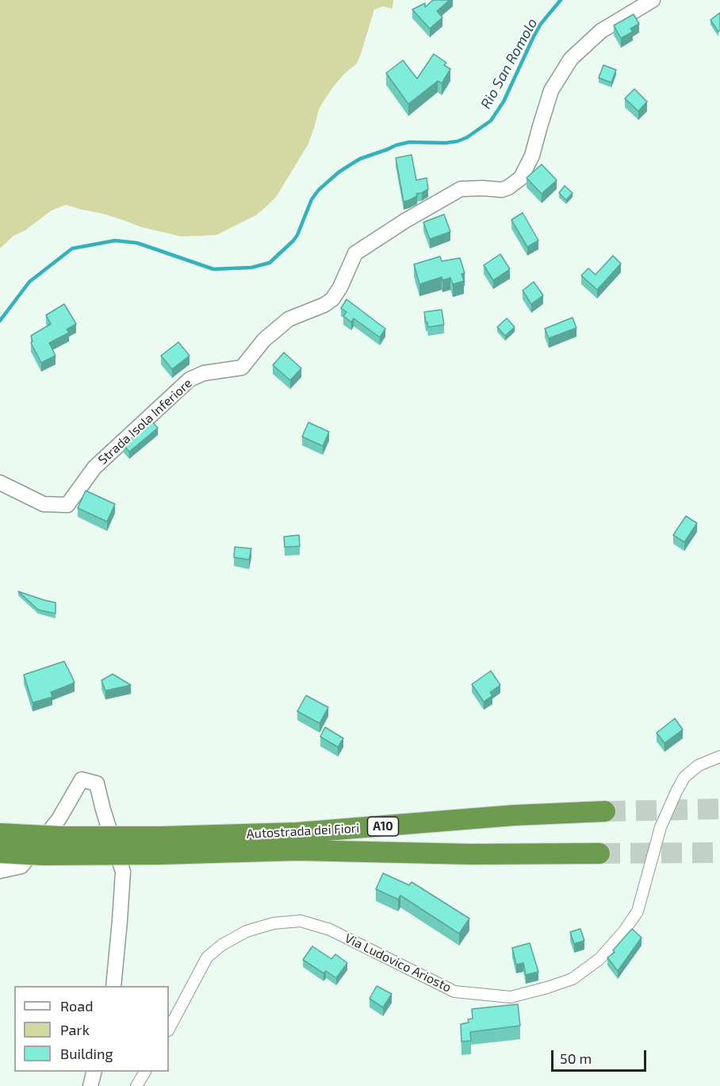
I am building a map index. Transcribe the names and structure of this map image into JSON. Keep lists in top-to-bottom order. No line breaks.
{"streets":{"highway":["A10","Autostrada dei Fiori"],"street":["Strada Isola Inferiore","Via Ludovico Ariosto"]},"water":["Rio San Romolo"],"legend":["Road","Park","Building"],"scale_bar":"50 m"}
